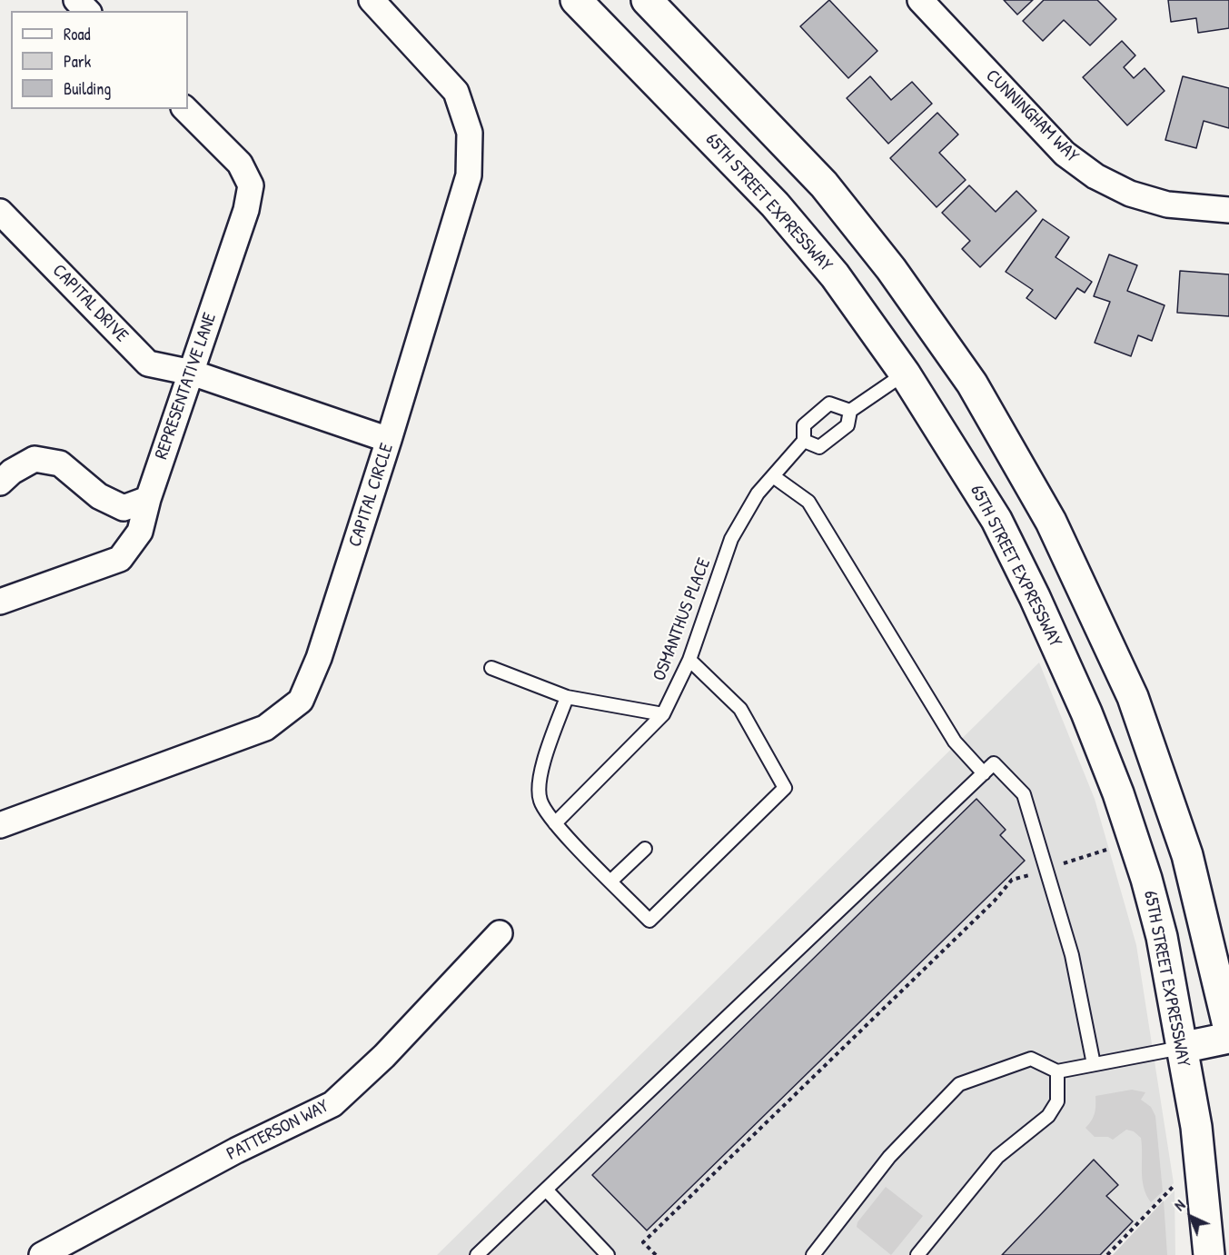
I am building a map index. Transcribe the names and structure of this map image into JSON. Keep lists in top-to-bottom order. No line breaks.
{"streets":{"main road":["65TH STREET EXPRESSWAY"],"street":["CUNNINGHAM WAY","CAPITAL DRIVE","REPRESENTATIVE LANE","CAPITAL CIRCLE","PATTERSON WAY"],"lane":["OSMANTHUS PLACE"]},"crossings":[["CAPITAL DRIVE","REPRESENTATIVE LANE"],["CAPITAL DRIVE","CAPITAL CIRCLE"]],"legend":["Road","Park","Building"],"north":"top left"}
